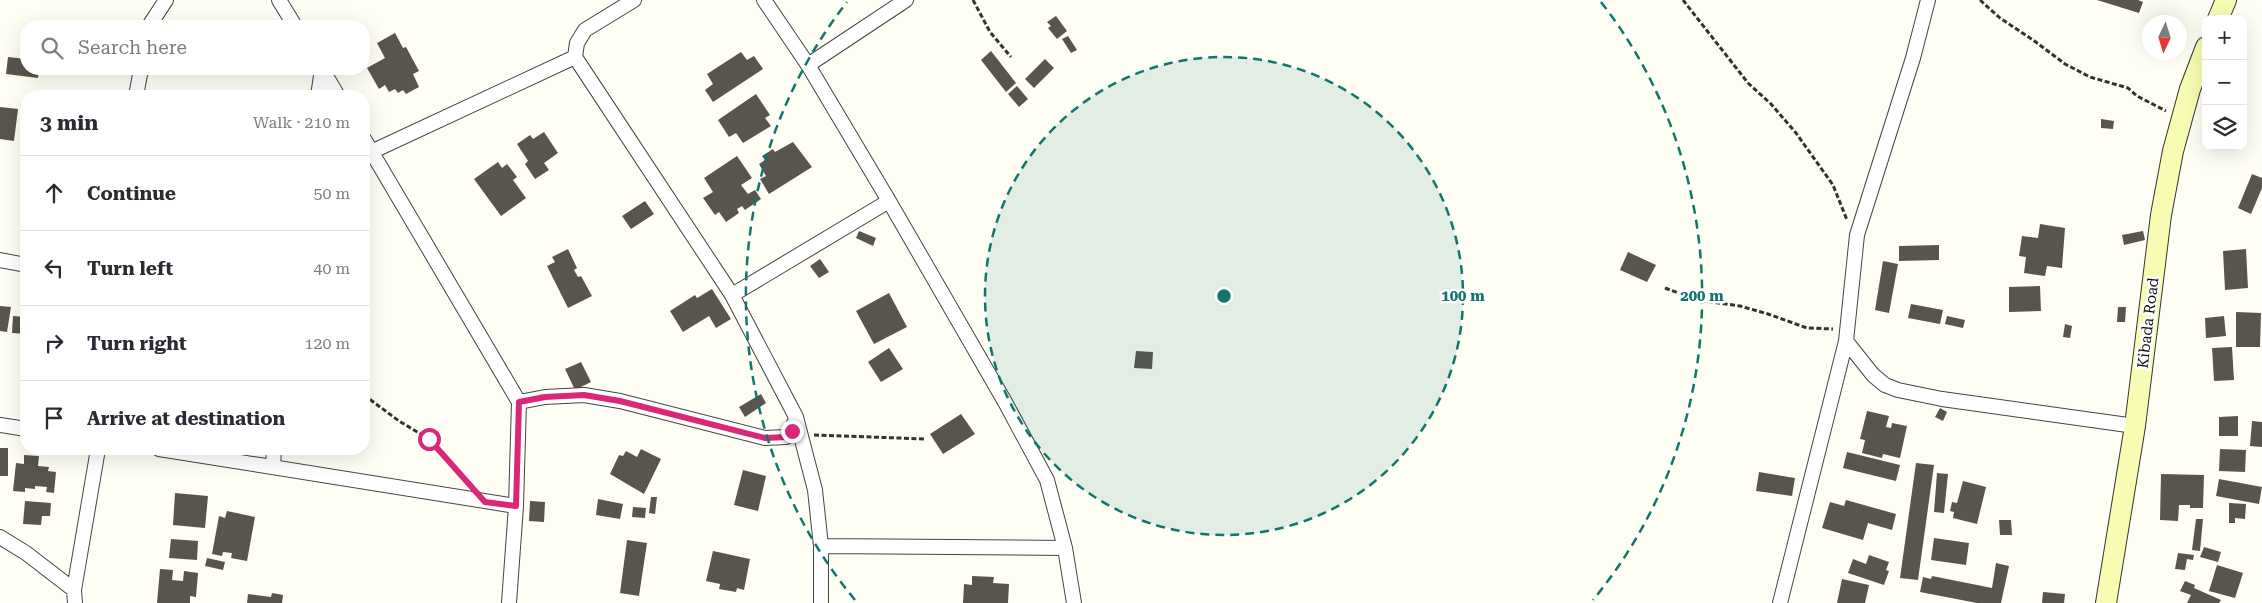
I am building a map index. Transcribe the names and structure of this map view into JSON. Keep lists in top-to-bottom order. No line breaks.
{"streets":{"main road":["Kibada Road"]},"north":"bottom","page":{"map_buttons":["+","−"],"search":"Search here","heading":["3 min","Walk · 210 m"],"list":[["Continue","50 m"],["Turn left","40 m"],["Turn right","120 m"],"Arrive at destination"]},"rings":["100 m","200 m"]}
